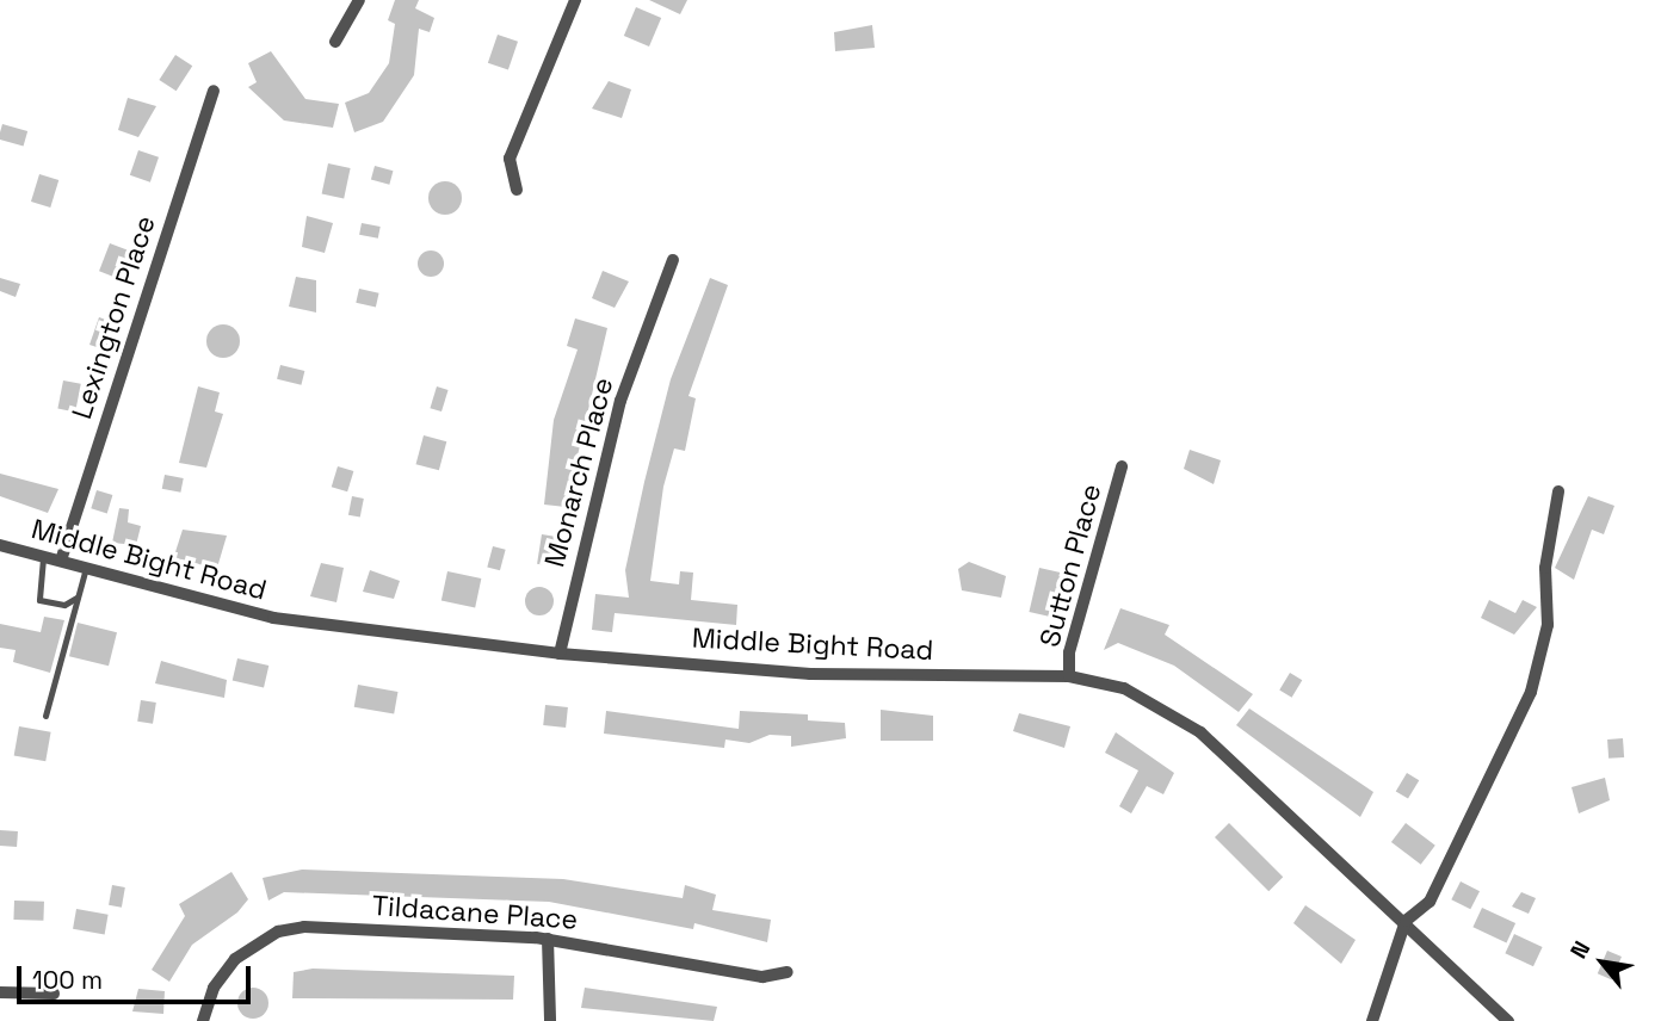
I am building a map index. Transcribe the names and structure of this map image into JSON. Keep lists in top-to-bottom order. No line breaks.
{"streets":{"street":["Lexington Place","Monarch Place","Middle Bight Road","Sutton Place","Tildacane Place"]},"crossings":[["Lexington Place","Middle Bight Road"],["Monarch Place","Middle Bight Road"],["Middle Bight Road","Sutton Place"]],"scale_bar":"100 m","north":"top left"}
